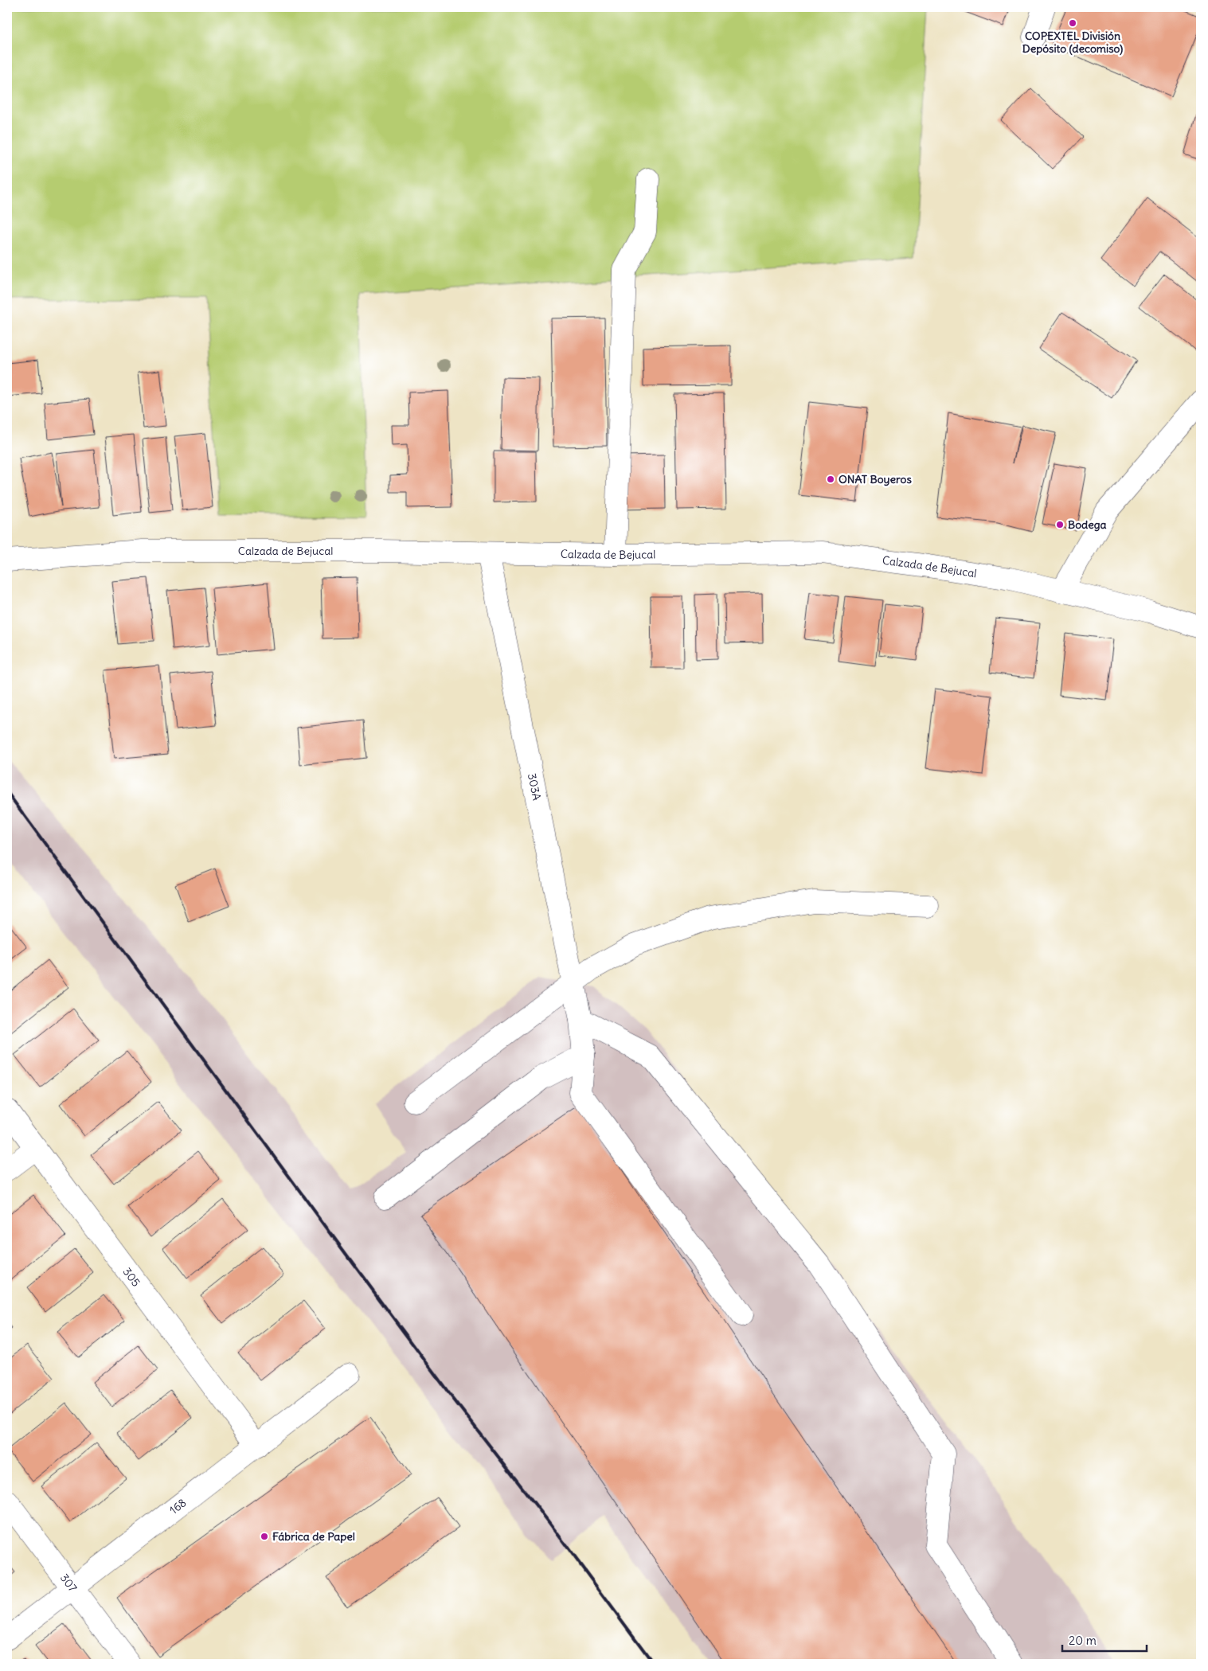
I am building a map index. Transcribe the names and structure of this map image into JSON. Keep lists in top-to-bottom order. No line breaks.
{"streets":{"street":["Calzada de Bejucal","303A","305","168","307"]},"crossings":[["Calzada de Bejucal","303A"],["305","168"],["168","307"]],"places":["COPEXTEL División Depósito (decomiso)","ONAT Boyeros","Bodega","Fábrica de Papel"],"scale_bar":"20 m"}
